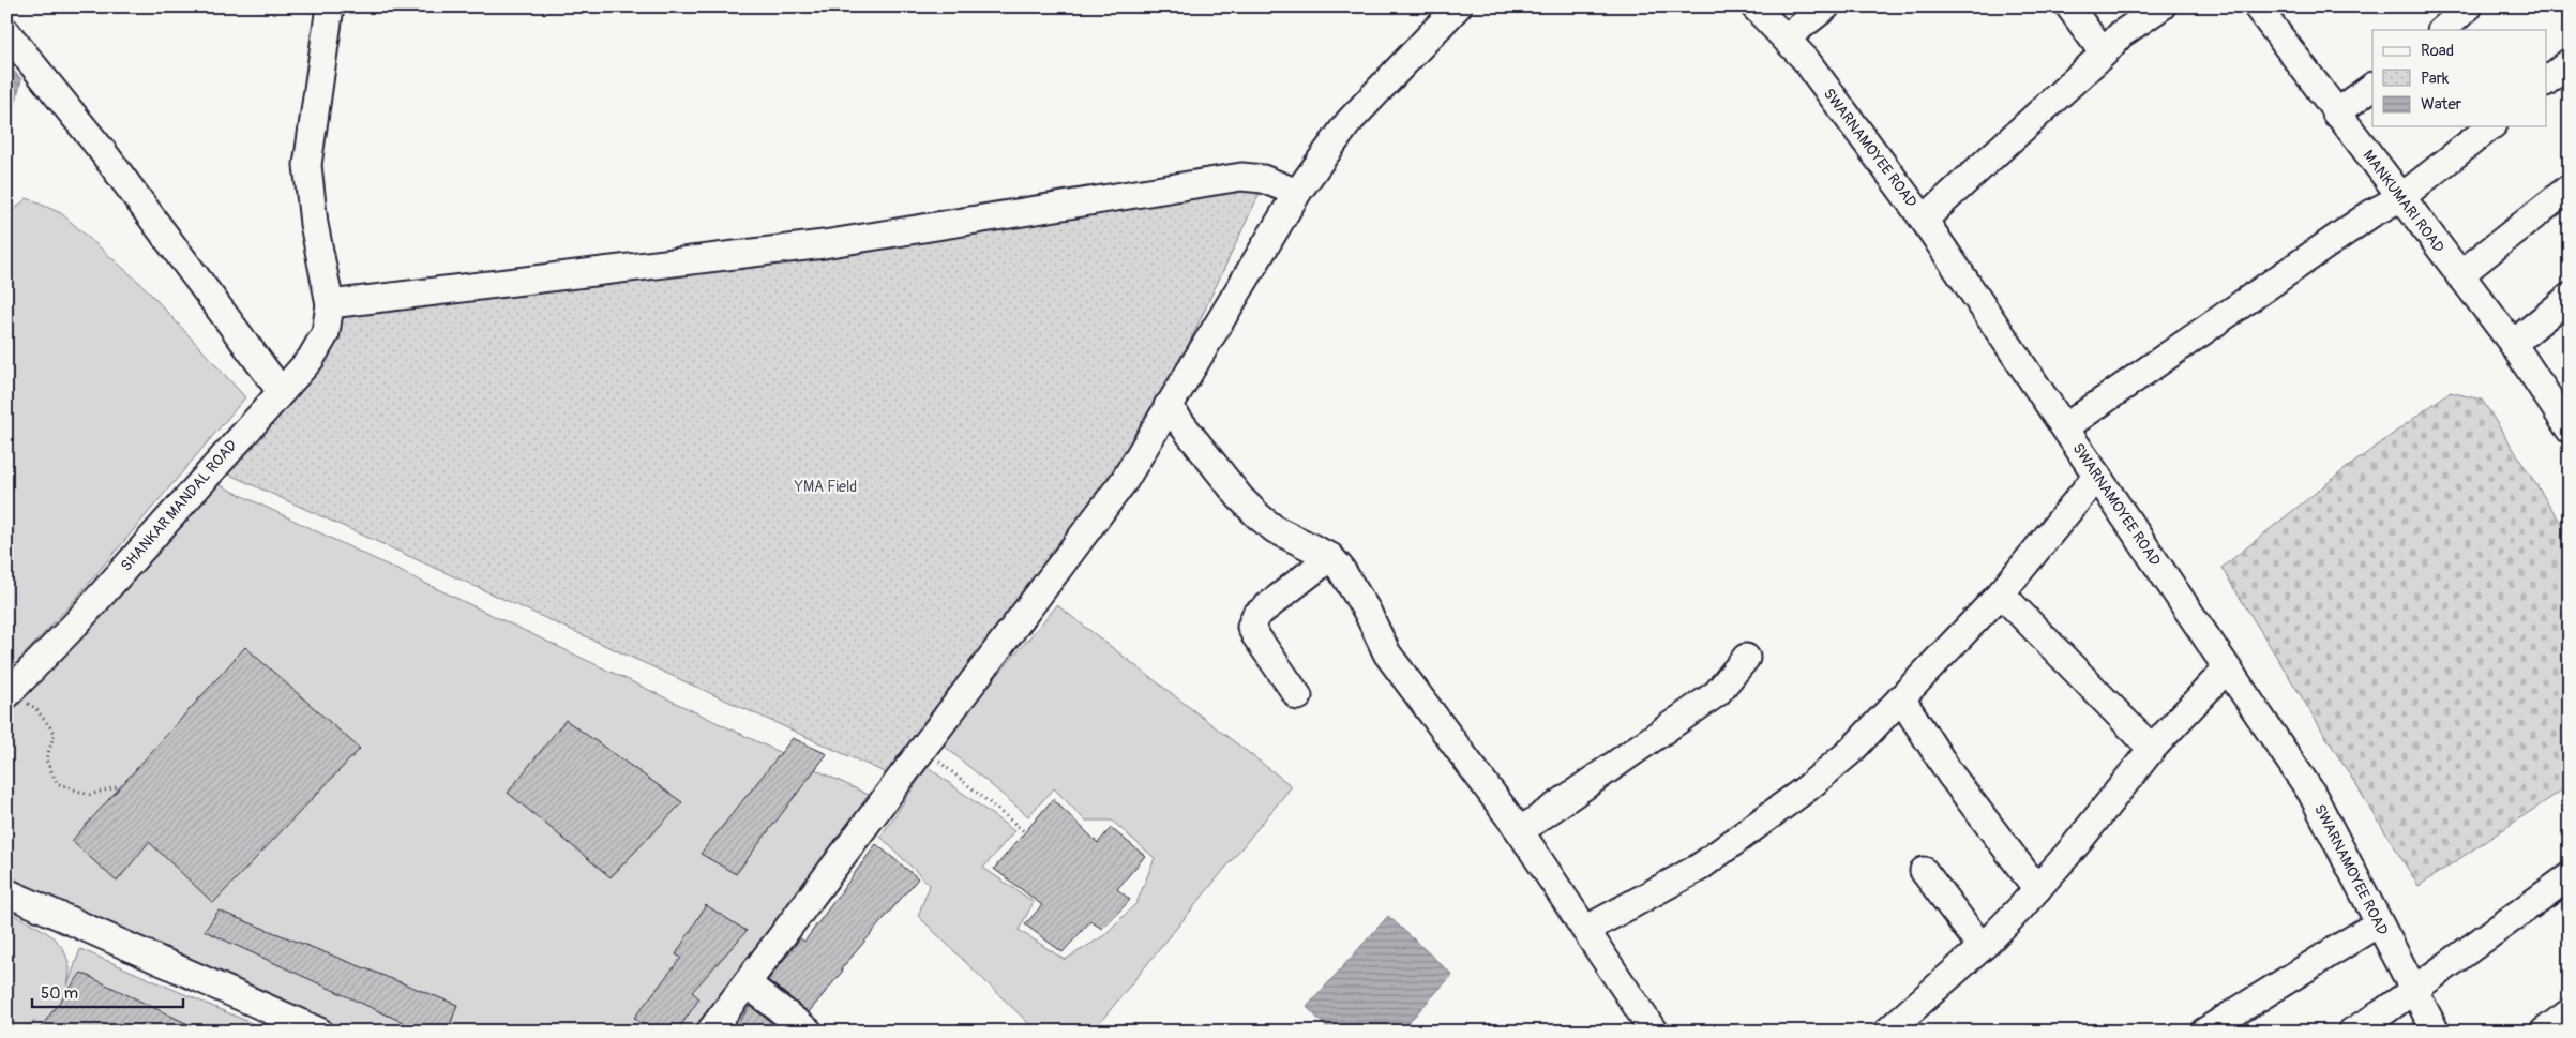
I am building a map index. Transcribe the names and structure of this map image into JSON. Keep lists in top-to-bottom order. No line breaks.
{"streets":{"street":["SWARNAMOYEE ROAD","MANKUMARI ROAD","SHANKAR MANDAL ROAD"]},"parks":["YMA Field"],"legend":["Road","Park","Water"],"scale_bar":"50 m"}
